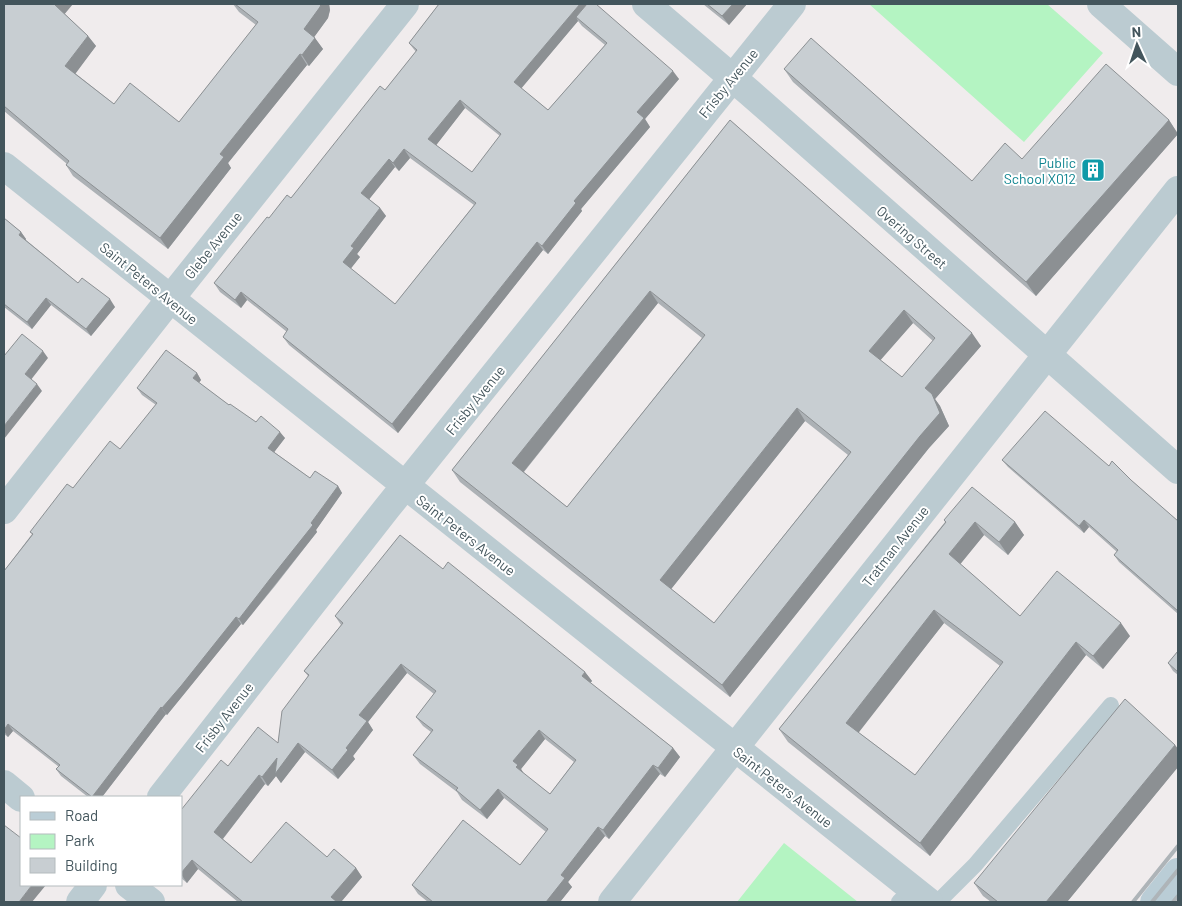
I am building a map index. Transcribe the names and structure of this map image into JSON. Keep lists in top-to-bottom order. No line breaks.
{"streets":{"street":["Frisby Avenue","Overing Street","Glebe Avenue","Saint Peters Avenue","Tratman Avenue"]},"crossings":[["Frisby Avenue","Overing Street"],["Frisby Avenue","Saint Peters Avenue"],["Overing Street","Tratman Avenue"],["Glebe Avenue","Saint Peters Avenue"],["Saint Peters Avenue","Tratman Avenue"]],"places":{"building":["Public School X012"]},"legend":["Road","Park","Building"],"north":"top"}
